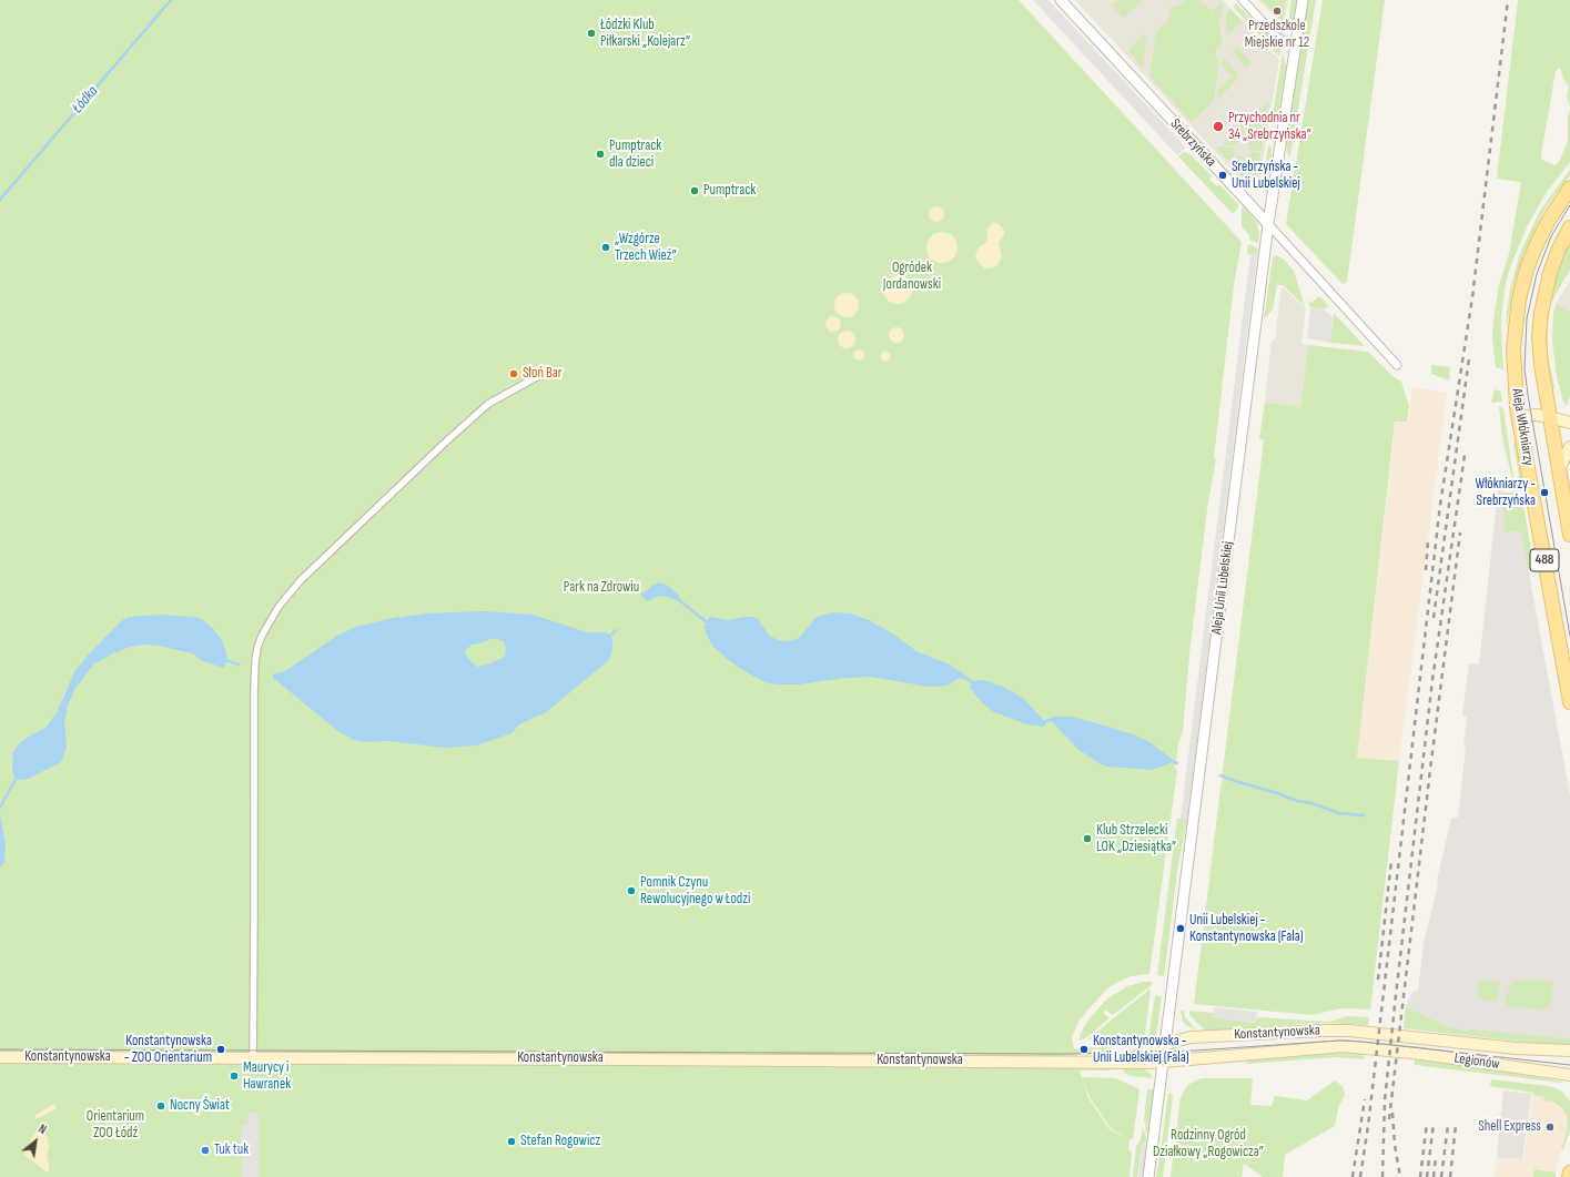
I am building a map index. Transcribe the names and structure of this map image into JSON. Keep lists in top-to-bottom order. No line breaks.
{"streets":{"main road":["Aleja Włókniarzy","488","Konstantynowska","Legionów"],"street":["Srebrzyńska","Aleja Unii Lubelskiej"]},"crossings":[["Srebrzyńska","Aleja Unii Lubelskiej"],["Aleja Unii Lubelskiej","Konstantynowska"],["Konstantynowska","Legionów"]],"water":["Łódka"],"parks":["Ogródek Jordanowski","Park na Zdrowiu","Orientarium ZOO Łódź","Rodzinny Ogród Działkowy „Rogowicza”"],"places":["Przedszkole Miejskie nr 12","Łódzki Klub Piłkarski „Kolejarz”","Przychodnia nr 34 „Srebrzyńska”","Pumptrack dla dzieci","Srebrzyńska - Unii Lubelskiej","Pumptrack","„Wzgórze Trzech Wież”","Słoń Bar","Włókniarzy - Srebrzyńska","Klub Strzelecki LOK „Dziesiątka”","Pomnik Czynu Rewolucyjnego w Łodzi","Unii Lubelskiej - Konstantynowska (Fala)","Konstantynowska - ZOO Orientarium","Konstantynowska - Unii Lubelskiej (Fala)","Maurycy i Hawranek","Nocny Świat","Shell Express","Stefan Rogowicz","Tuk tuk"],"north":"top right"}
